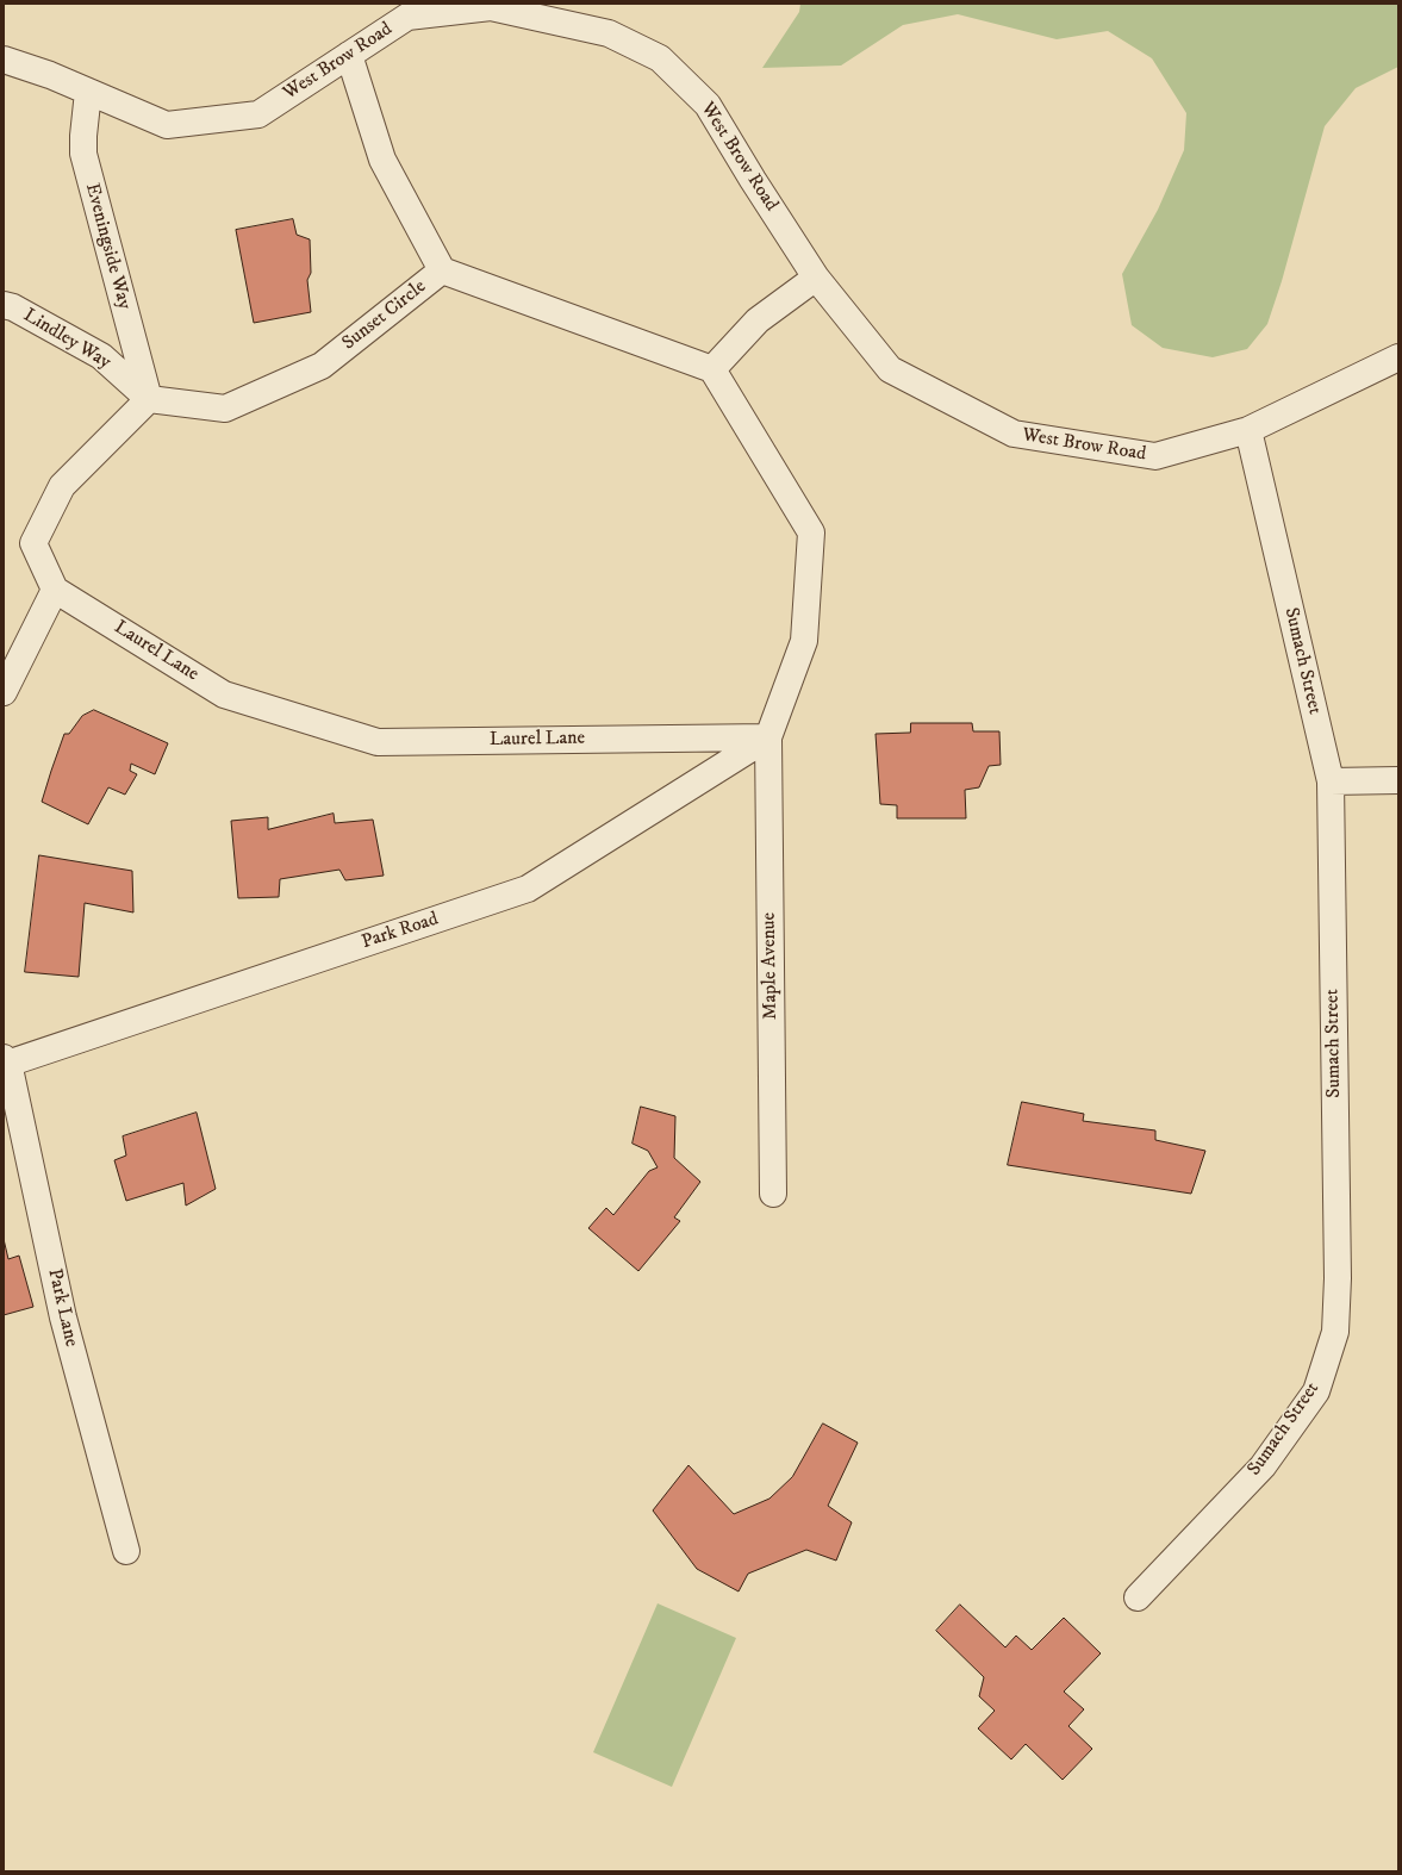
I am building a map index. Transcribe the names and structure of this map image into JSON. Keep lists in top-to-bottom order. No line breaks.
{"streets":{"street":["West Brow Road","Eveningside Way","Sunset Circle","Lindley Way","Laurel Lane","Sumach Street","Park Road","Maple Avenue","Park Lane"]},"crossings":[["West Brow Road","Eveningside Way"],["West Brow Road","Sumach Street"],["Eveningside Way","Sunset Circle"],["Eveningside Way","Lindley Way"],["Sunset Circle","Lindley Way"],["Laurel Lane","Park Road"],["Laurel Lane","Maple Avenue"],["Park Road","Maple Avenue"],["Park Road","Park Lane"]]}
